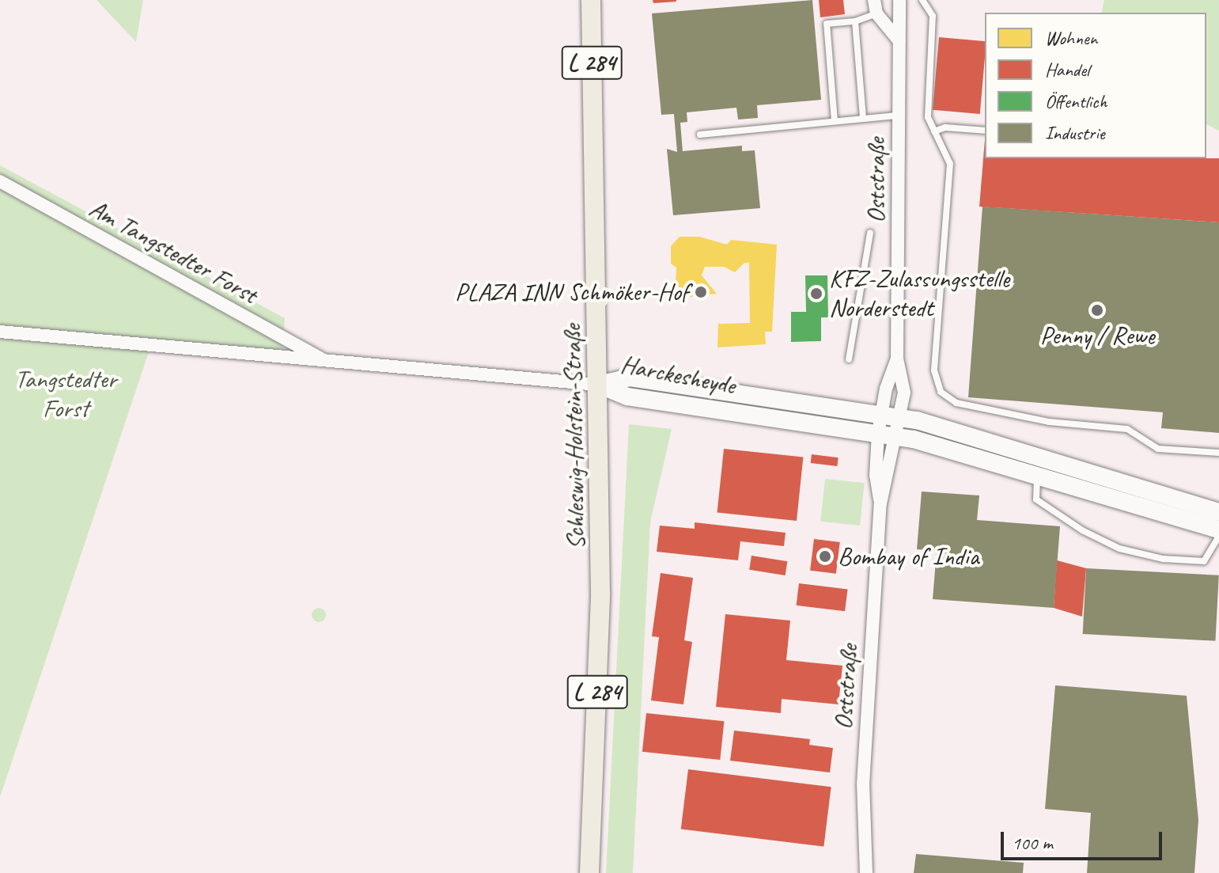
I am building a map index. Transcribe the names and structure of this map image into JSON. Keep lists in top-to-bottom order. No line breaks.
{"streets":{"main road":["L 284","Harckesheyde","Schleswig-Holstein-Straße"],"street":["Oststraße","Am Tangstedter Forst"]},"crossings":[["Oststraße","Harckesheyde"],["Am Tangstedter Forst","Harckesheyde"],["Am Tangstedter Forst","Schleswig-Holstein-Straße"],["Harckesheyde","Schleswig-Holstein-Straße"]],"parks":["Tangstedter Forst"],"places":["PLAZA INN Schmöker-Hof","KFZ-Zulassungsstelle Norderstedt","Penny / Rewe","Bombay of India"],"legend":["Wohnen","Handel","Öffentlich","Industrie"],"scale_bar":"100 m"}
